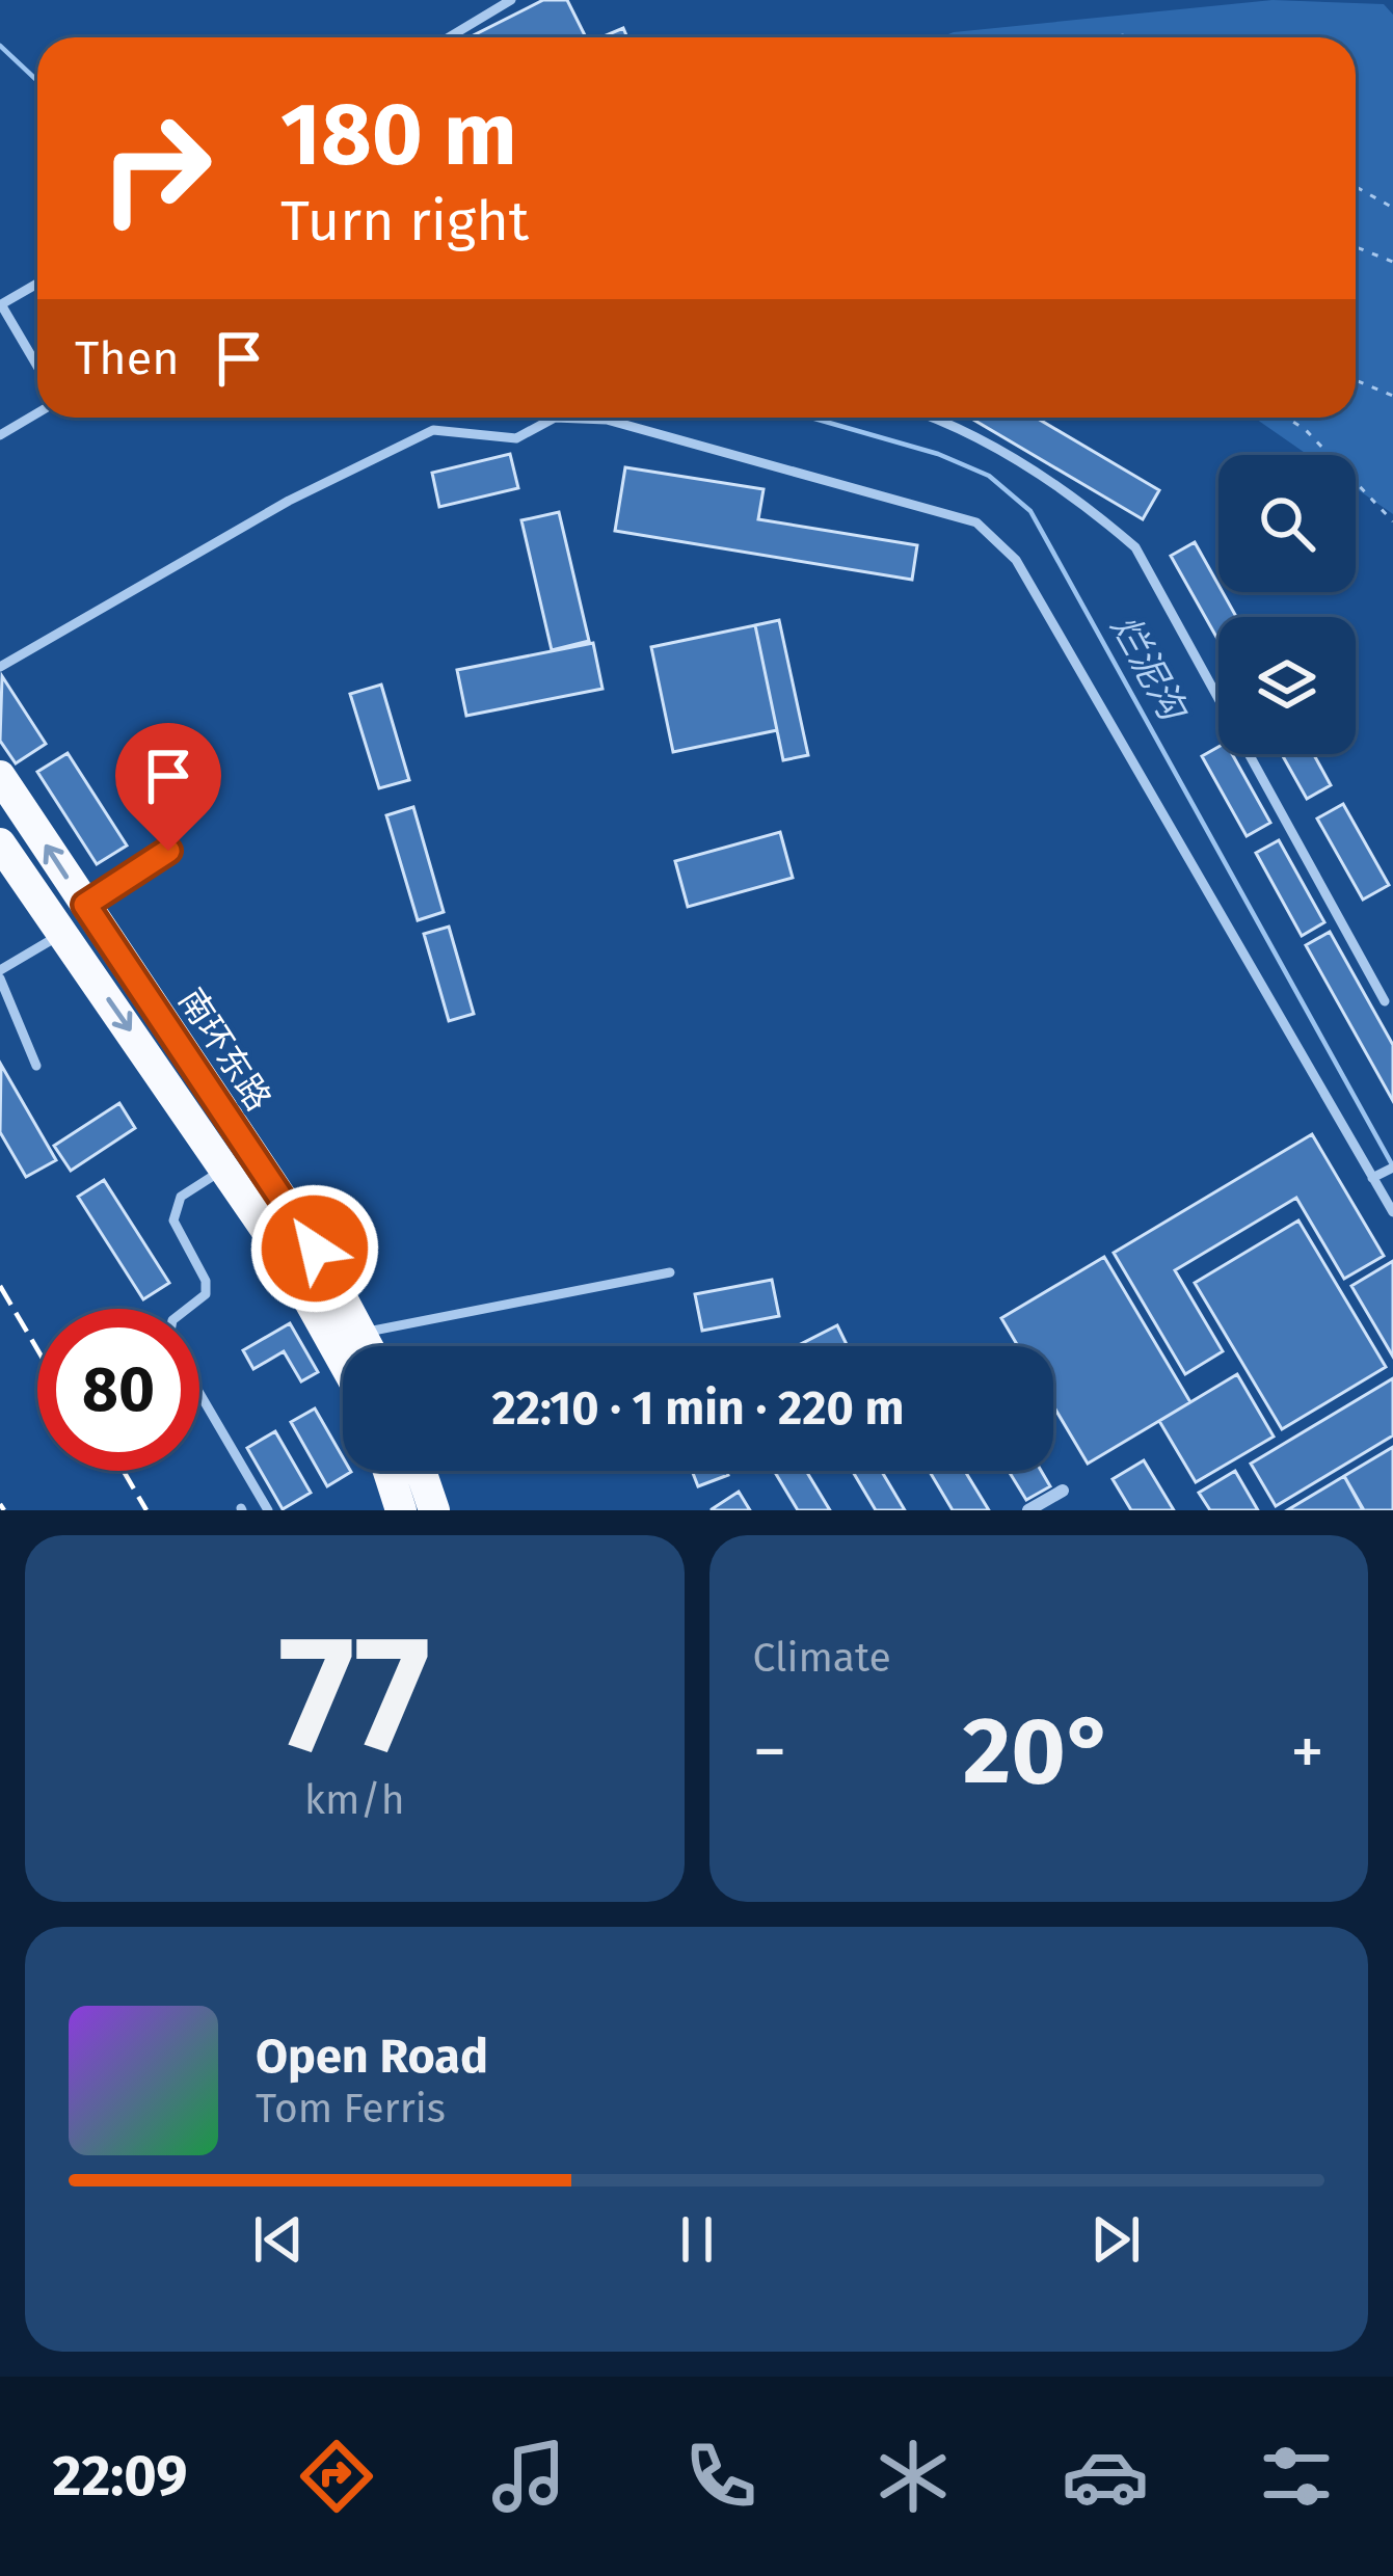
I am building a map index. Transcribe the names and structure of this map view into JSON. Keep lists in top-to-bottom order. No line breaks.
{"streets":{"highway":["南环东路"]},"water":["烂泥沟"],"page":{"turn":["180 m","Turn right"],"then":"Then","limit":"80","trip":"22:10 · 1 min · 220 m","tile":[["77","km/h"],"Climate"],"heat":["−","20°","+"],"song":["Open Road","Tom Ferris"],"tabs":"22:09"}}
